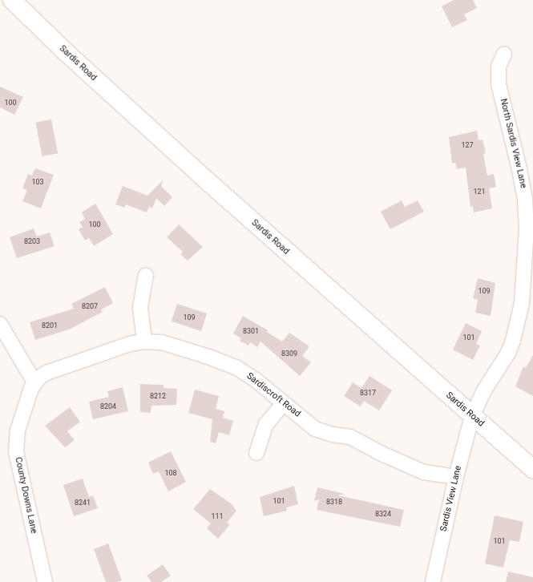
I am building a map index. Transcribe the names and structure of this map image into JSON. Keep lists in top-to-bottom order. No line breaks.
{"streets":{"main road":["Sardis Road"],"street":["North Sardis View Lane","Sardiscroft Road","County Downs Lane","Sardis View Lane"]},"crossings":[["Sardis Road","North Sardis View Lane"],["Sardis Road","Sardis View Lane"],["North Sardis View Lane","Sardis View Lane"],["Sardiscroft Road","County Downs Lane"],["Sardiscroft Road","Sardis View Lane"]],"house_numbers":["100","127","103","121","100","8203","109","8207","109","8201","8301","101","8309","8317","8212","8204","108","101","8318","8241","8324","111","101"]}
